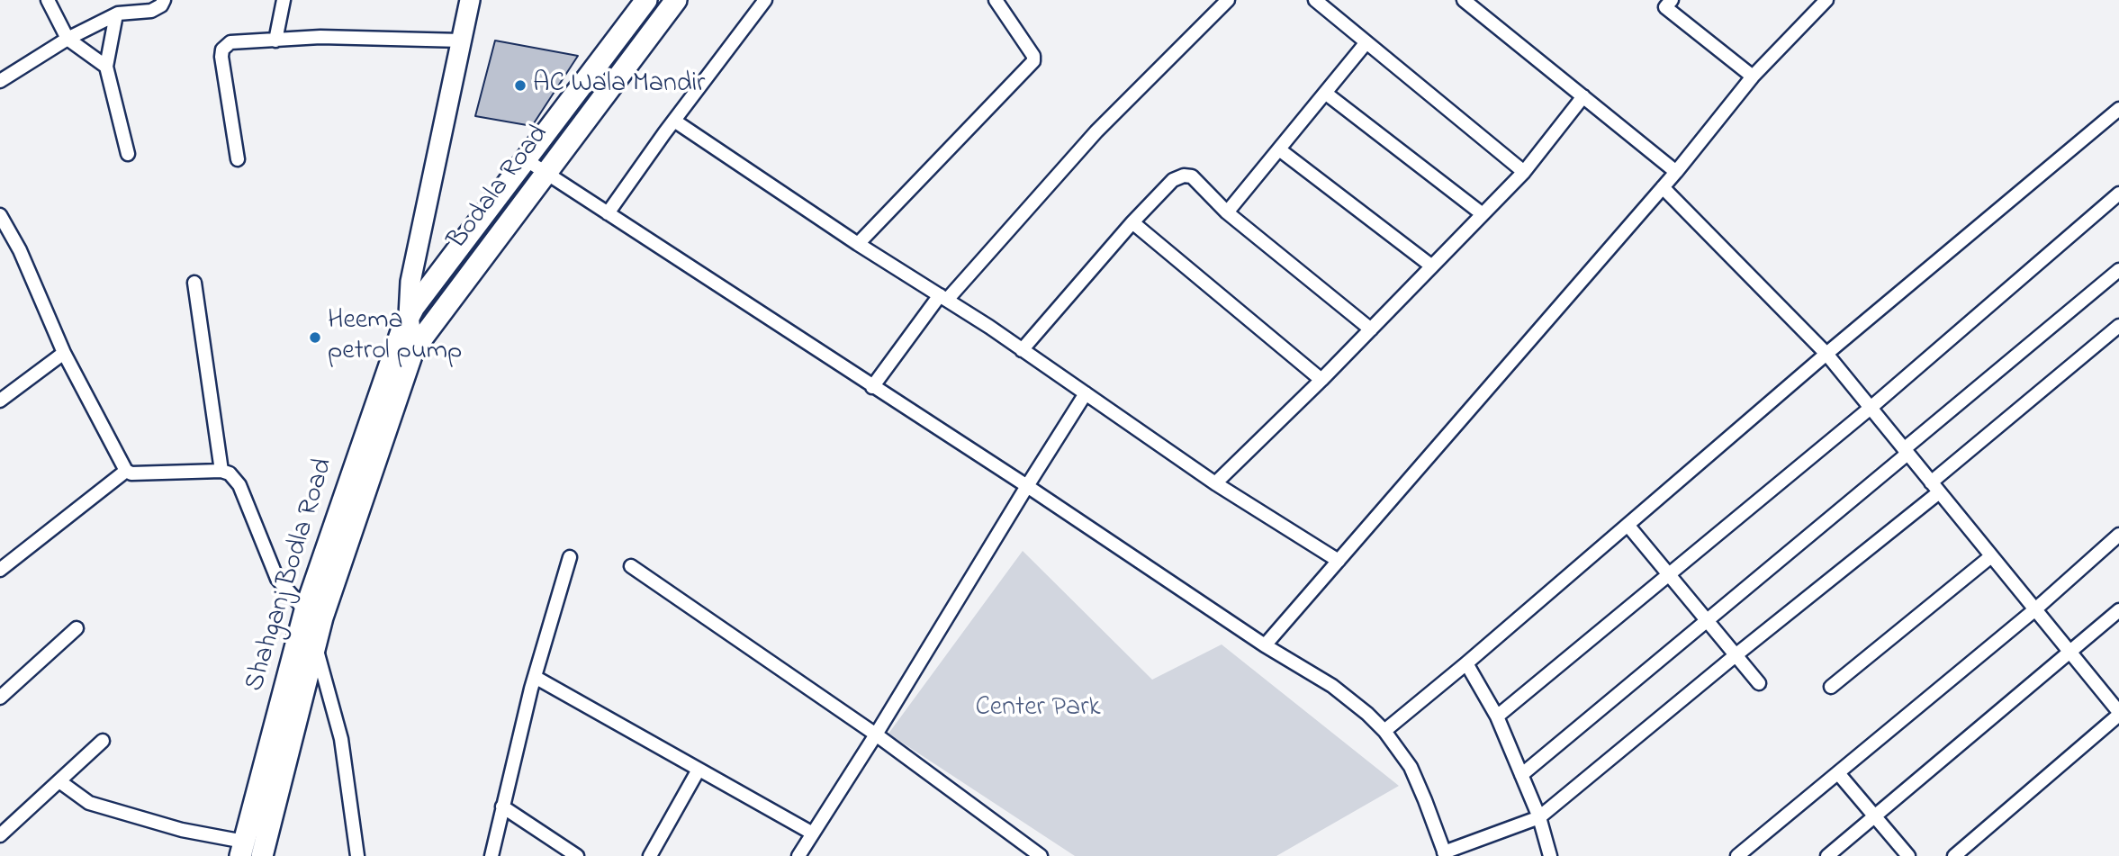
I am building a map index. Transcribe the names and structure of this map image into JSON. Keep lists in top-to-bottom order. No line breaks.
{"streets":{"main road":["Bodala Road","Shahganj Bodla Road"]},"crossings":[["Bodala Road","Shahganj Bodla Road"]],"parks":["Center Park"],"places":["AC Wala Mandir","Heema petrol pump"]}
